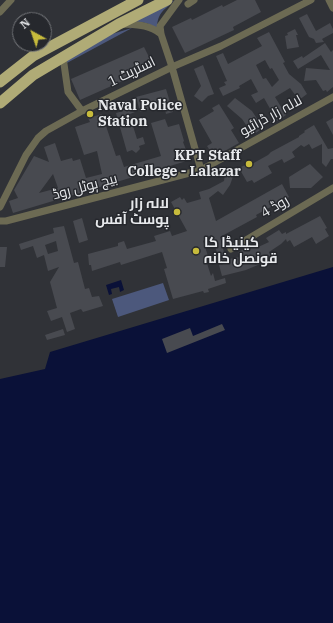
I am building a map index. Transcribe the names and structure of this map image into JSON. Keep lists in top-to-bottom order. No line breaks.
{"streets":{"street":["اسٹریٹ 1","لالہ زار ڈرائیو","بیچ ہوٹل روڈ","روڈ 4"]},"crossings":[["لالہ زار ڈرائیو","بیچ ہوٹل روڈ"]],"places":["Naval Police Station","KPT Staff College - Lalazar","لالہ زار پوسٹ آفس","کینیڈا کا قونصل خانہ"],"north":"top left"}
